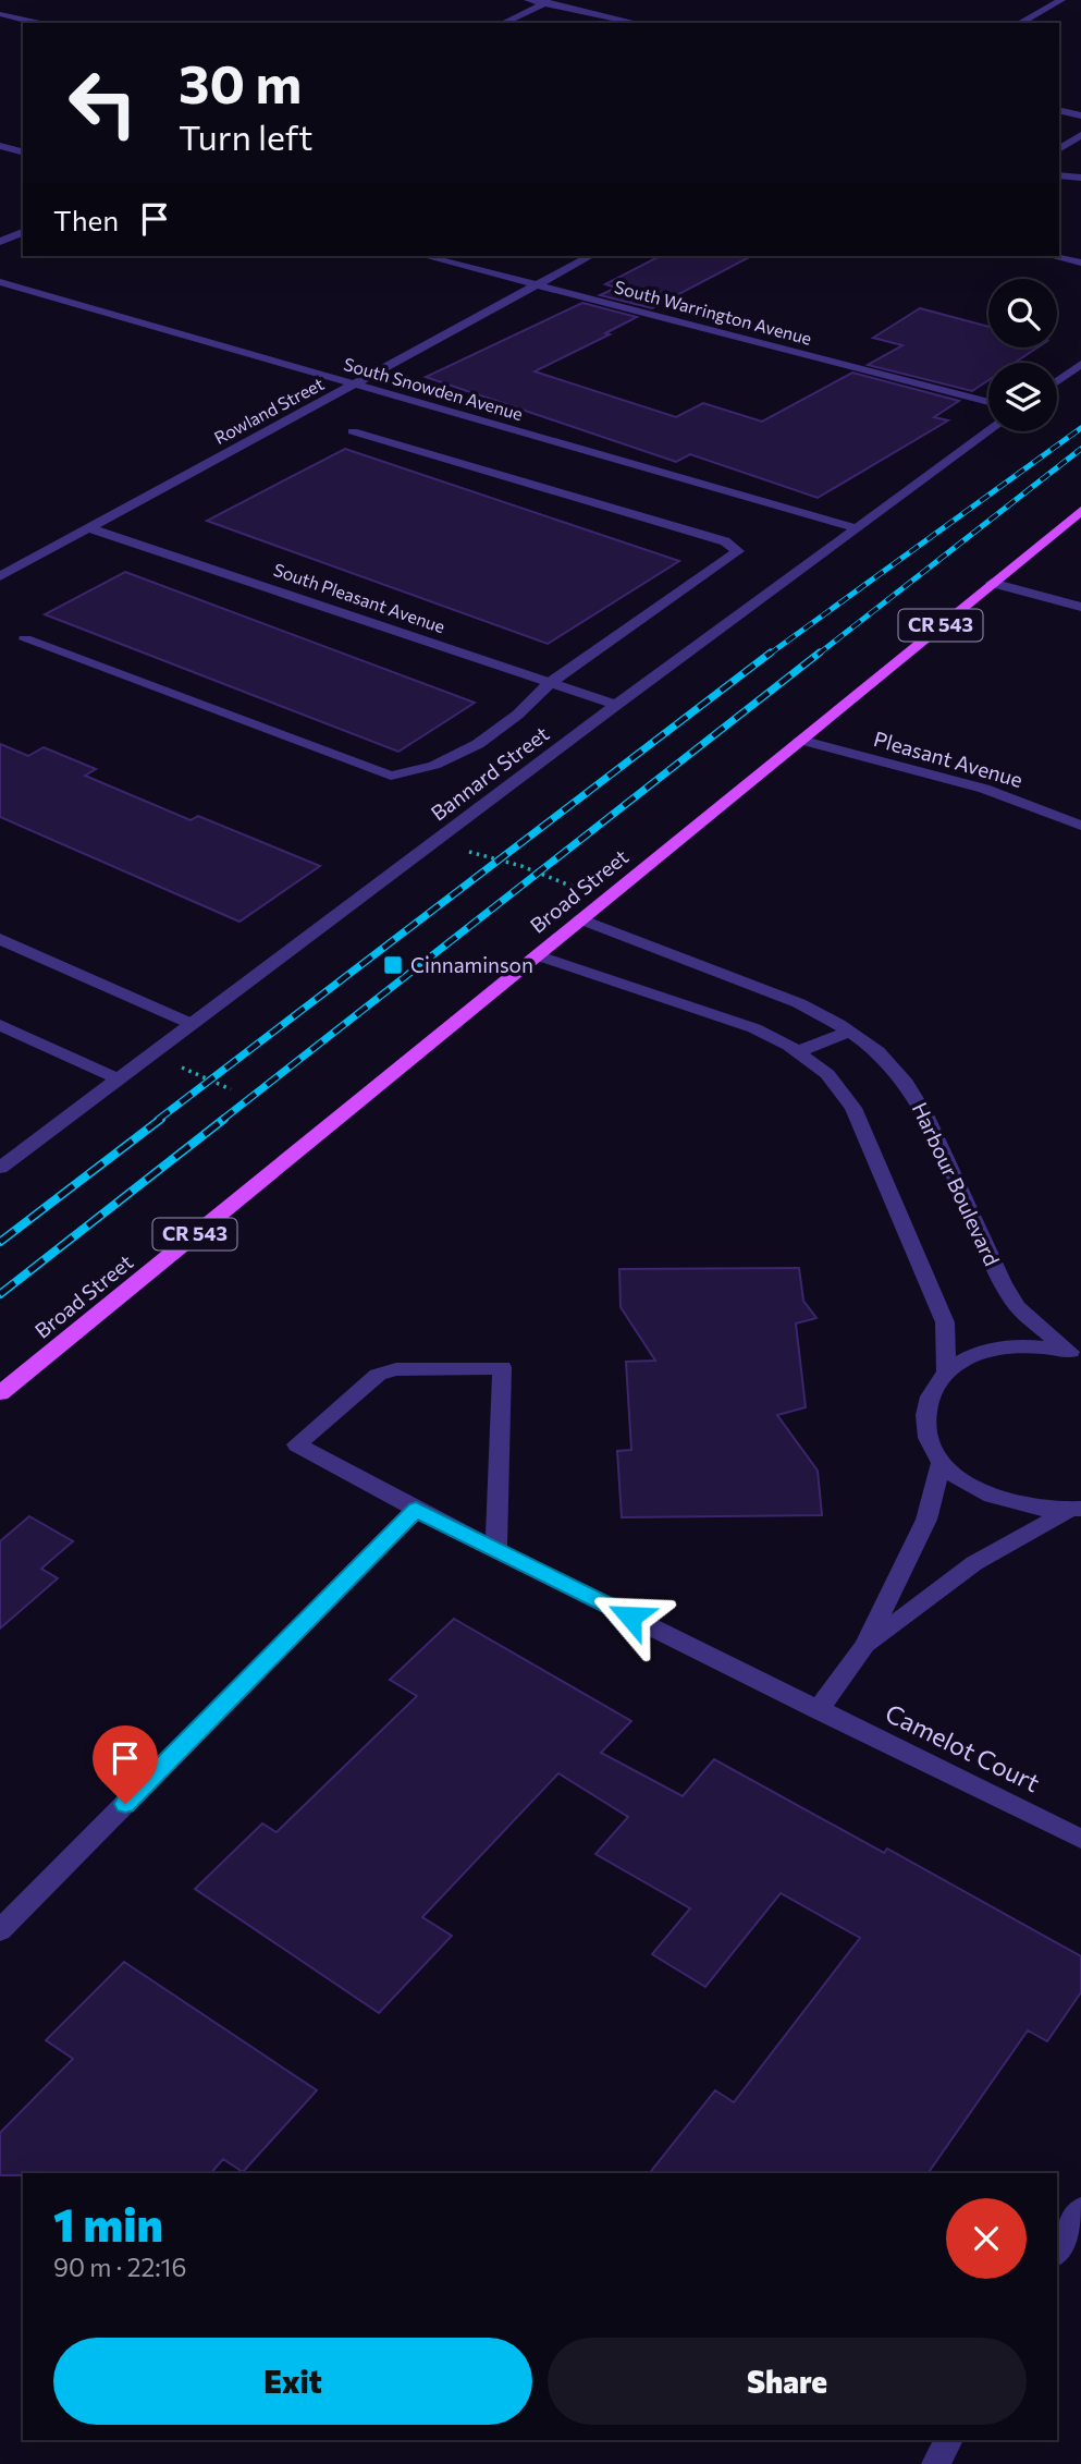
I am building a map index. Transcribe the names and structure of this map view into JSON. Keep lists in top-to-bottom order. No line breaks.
{"streets":{"main road":["CR 543","Broad Street"],"street":["South Warrington Avenue","South Snowden Avenue","Rowland Street","South Pleasant Avenue","Pleasant Avenue","Bannard Street","Harbour Boulevard","Camelot Court"]},"crossings":[["South Warrington Avenue","Rowland Street"],["South Snowden Avenue","Rowland Street"],["South Snowden Avenue","Bannard Street"],["Rowland Street","South Pleasant Avenue"],["South Pleasant Avenue","Bannard Street"],["Pleasant Avenue","Broad Street"],["Broad Street","Harbour Boulevard"]],"places":{"transit":["Cinnaminson"]},"page":{"turn":["30 m","Turn left"],"then":"Then","heading":["1 min","90 m · 22:16"],"buttons":["Exit","Share"]}}
